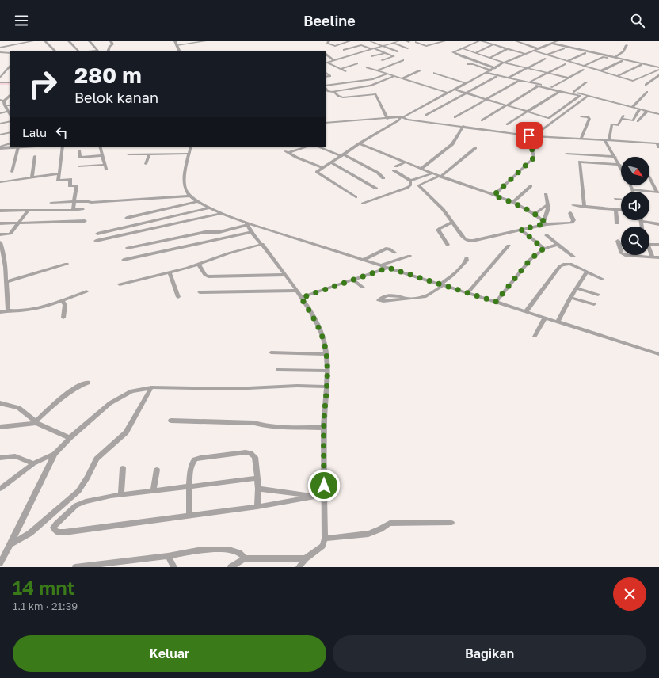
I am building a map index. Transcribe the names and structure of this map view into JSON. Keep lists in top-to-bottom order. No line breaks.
{"north":"bottom right","page":{"header":"Beeline","turn":["280 m","Belok kanan"],"then":"Lalu","heading":["14 mnt","1.1 km · 21:39"],"buttons":["Keluar","Bagikan"]}}
